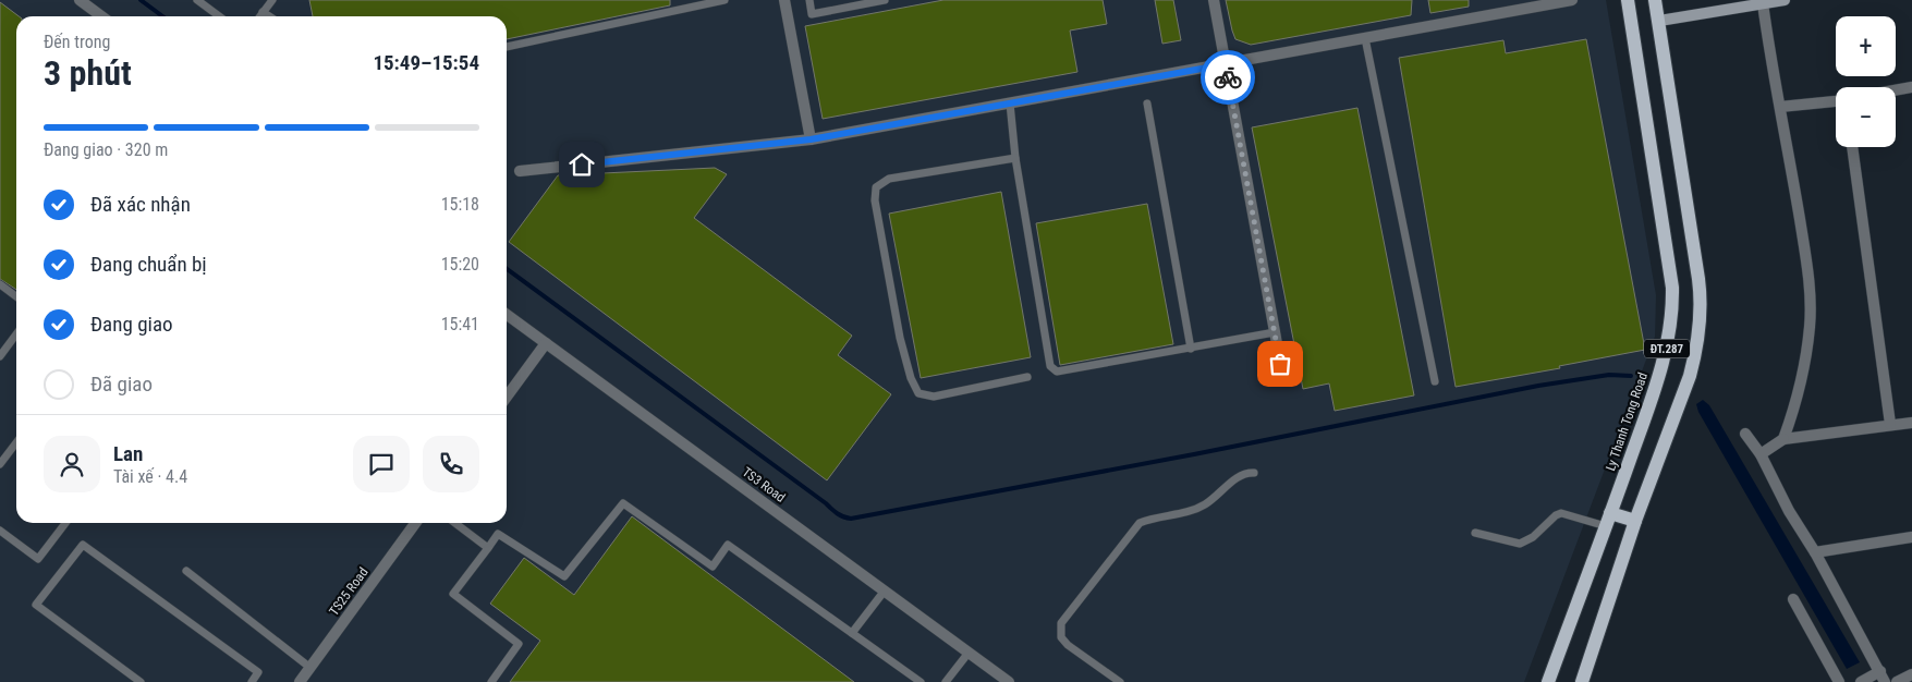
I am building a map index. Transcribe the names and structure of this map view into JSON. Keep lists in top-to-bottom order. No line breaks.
{"streets":{"main road":["ĐT.287","Ly Thanh Tong Road"],"street":["TS3 Road","TS25 Road"]},"page":{"map_buttons":["+","−"],"heading":["3 phút","Đến trong","15:49–15:54"],"panel":["Lan","Tài xế · 4.4"],"bar":"Đang giao · 320 m","list":[["Đã xác nhận","15:18"],["Đang chuẩn bị","15:20"],["Đang giao","15:41"],"Đã giao"]}}
